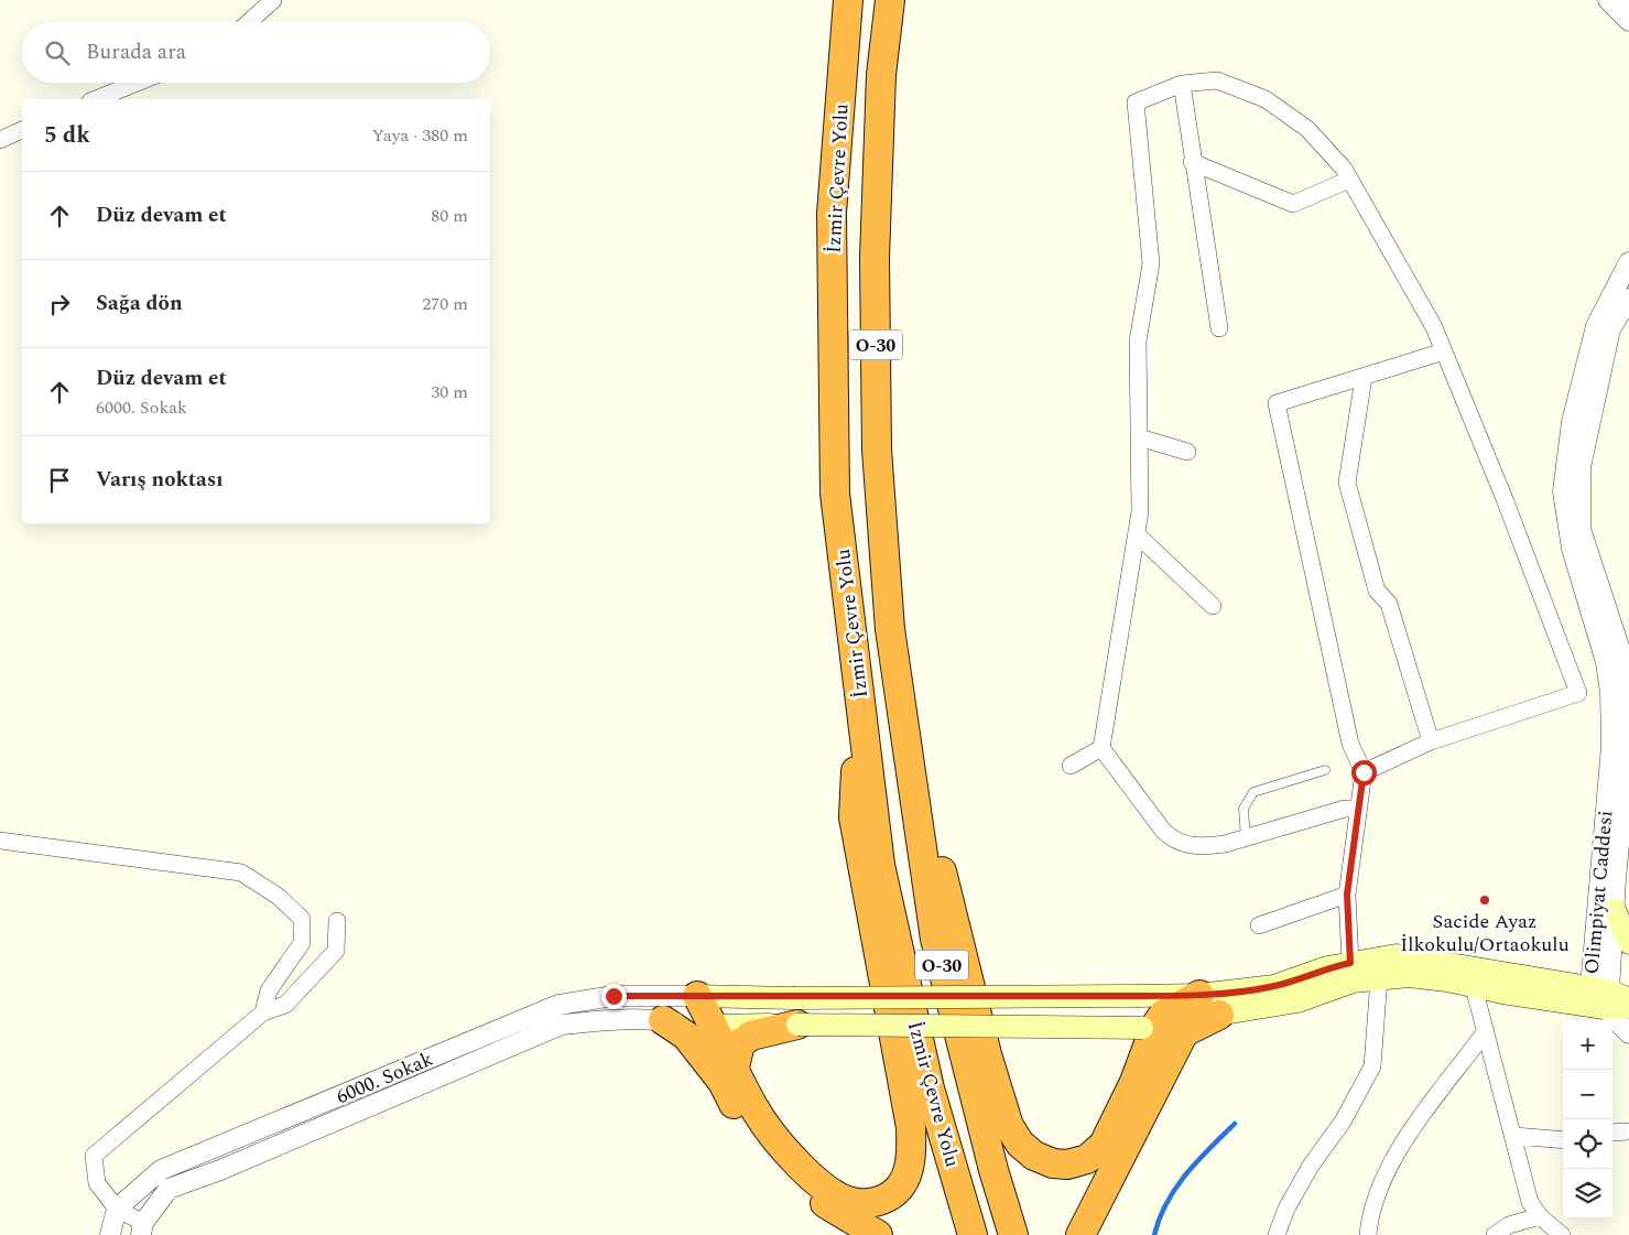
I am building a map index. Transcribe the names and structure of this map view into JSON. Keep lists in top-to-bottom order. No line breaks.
{"streets":{"highway":["İzmir Çevre Yolu","O-30"],"street":["Olimpiyat Caddesi","6000. Sokak"]},"places":["Sacide Ayaz İlkokulu/Ortaokulu"],"page":{"search":"Burada ara","heading":["5 dk","Yaya · 380 m"],"list":[["Düz devam et","80 m"],["Sağa dön","270 m"],["Düz devam et","6000. Sokak","30 m"],"Varış noktası"],"map_buttons":["+","−"]}}
